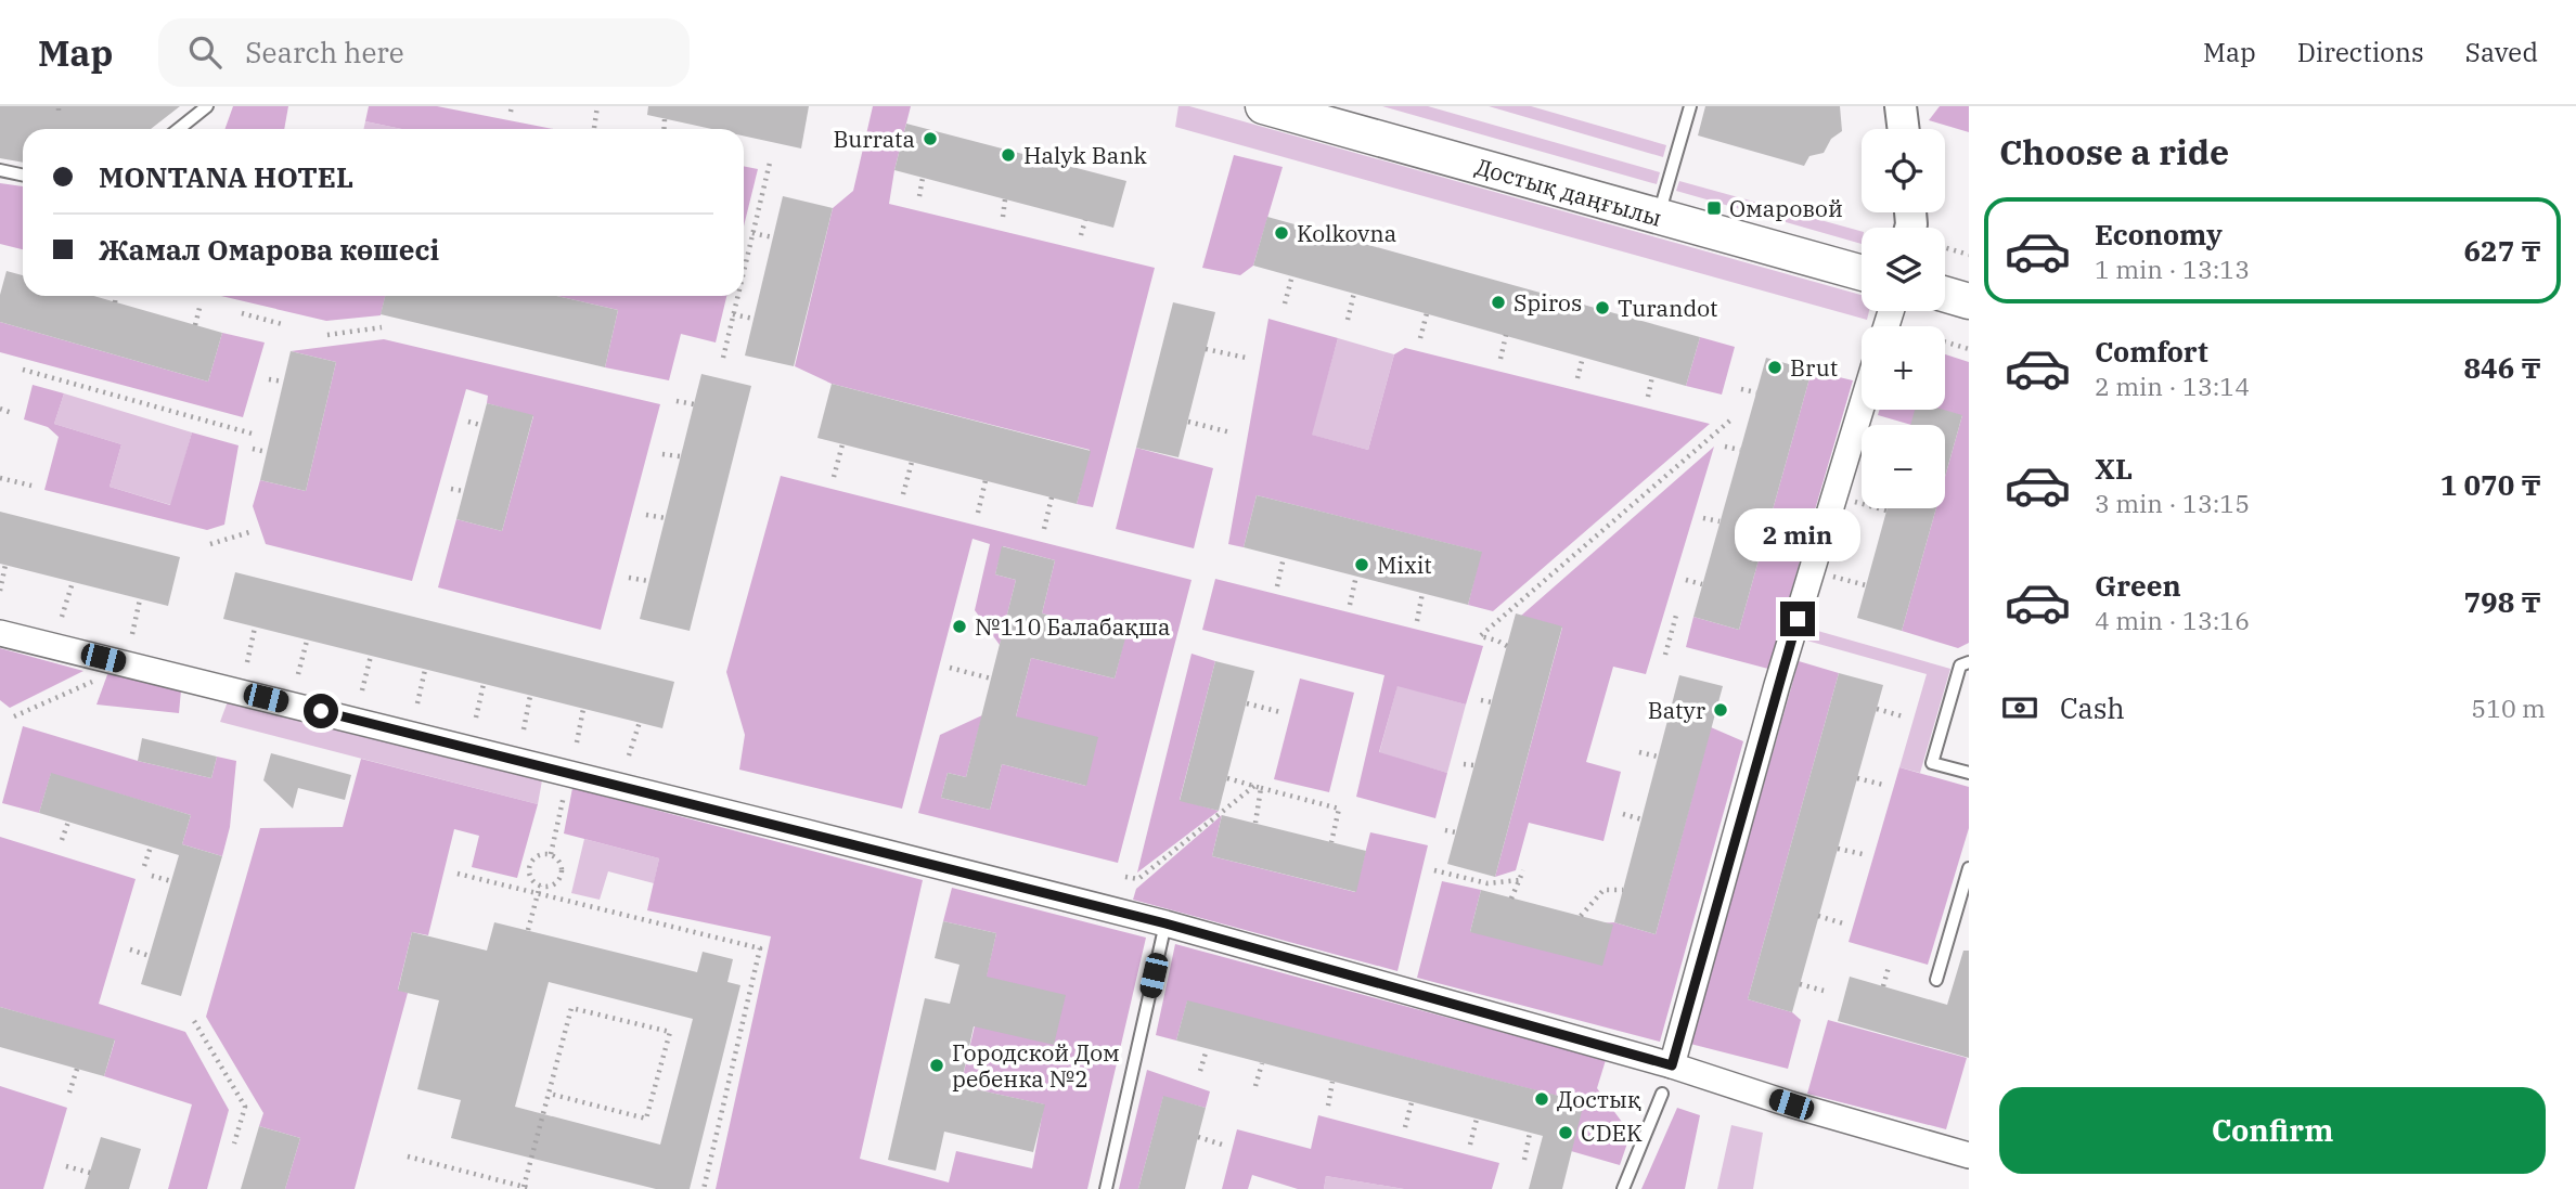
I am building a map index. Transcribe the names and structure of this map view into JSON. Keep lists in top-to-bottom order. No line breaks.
{"streets":{"main road":["Достық даңғылы"]},"places":{"other":["Burrata","Halyk Bank","Kolkovna","Spiros","Turandot","Brut","Mixit","№110 Балабақша","Batyr","Городской Дом ребенка №2","Достық","CDEK"],"transit":["Омаровой"]},"page":{"header":"Map","search":"Search here","nav":["Map","Directions","Saved"],"heading":"Choose a ride","map_buttons":["+","−"],"banner":["MONTANA HOTEL","Жамал Омарова көшесі"],"list":[{"name":"Economy","note":"1 min · 13:13","value":"627 ₸"},{"name":"Comfort","note":"2 min · 13:14","value":"846 ₸"},{"name":"XL","note":"3 min · 13:15","value":"1 070 ₸"},{"name":"Green","note":"4 min · 13:16","value":"798 ₸"}],"bubble":"2 min","pay":["Cash","510 m"],"buttons":"Confirm"}}
